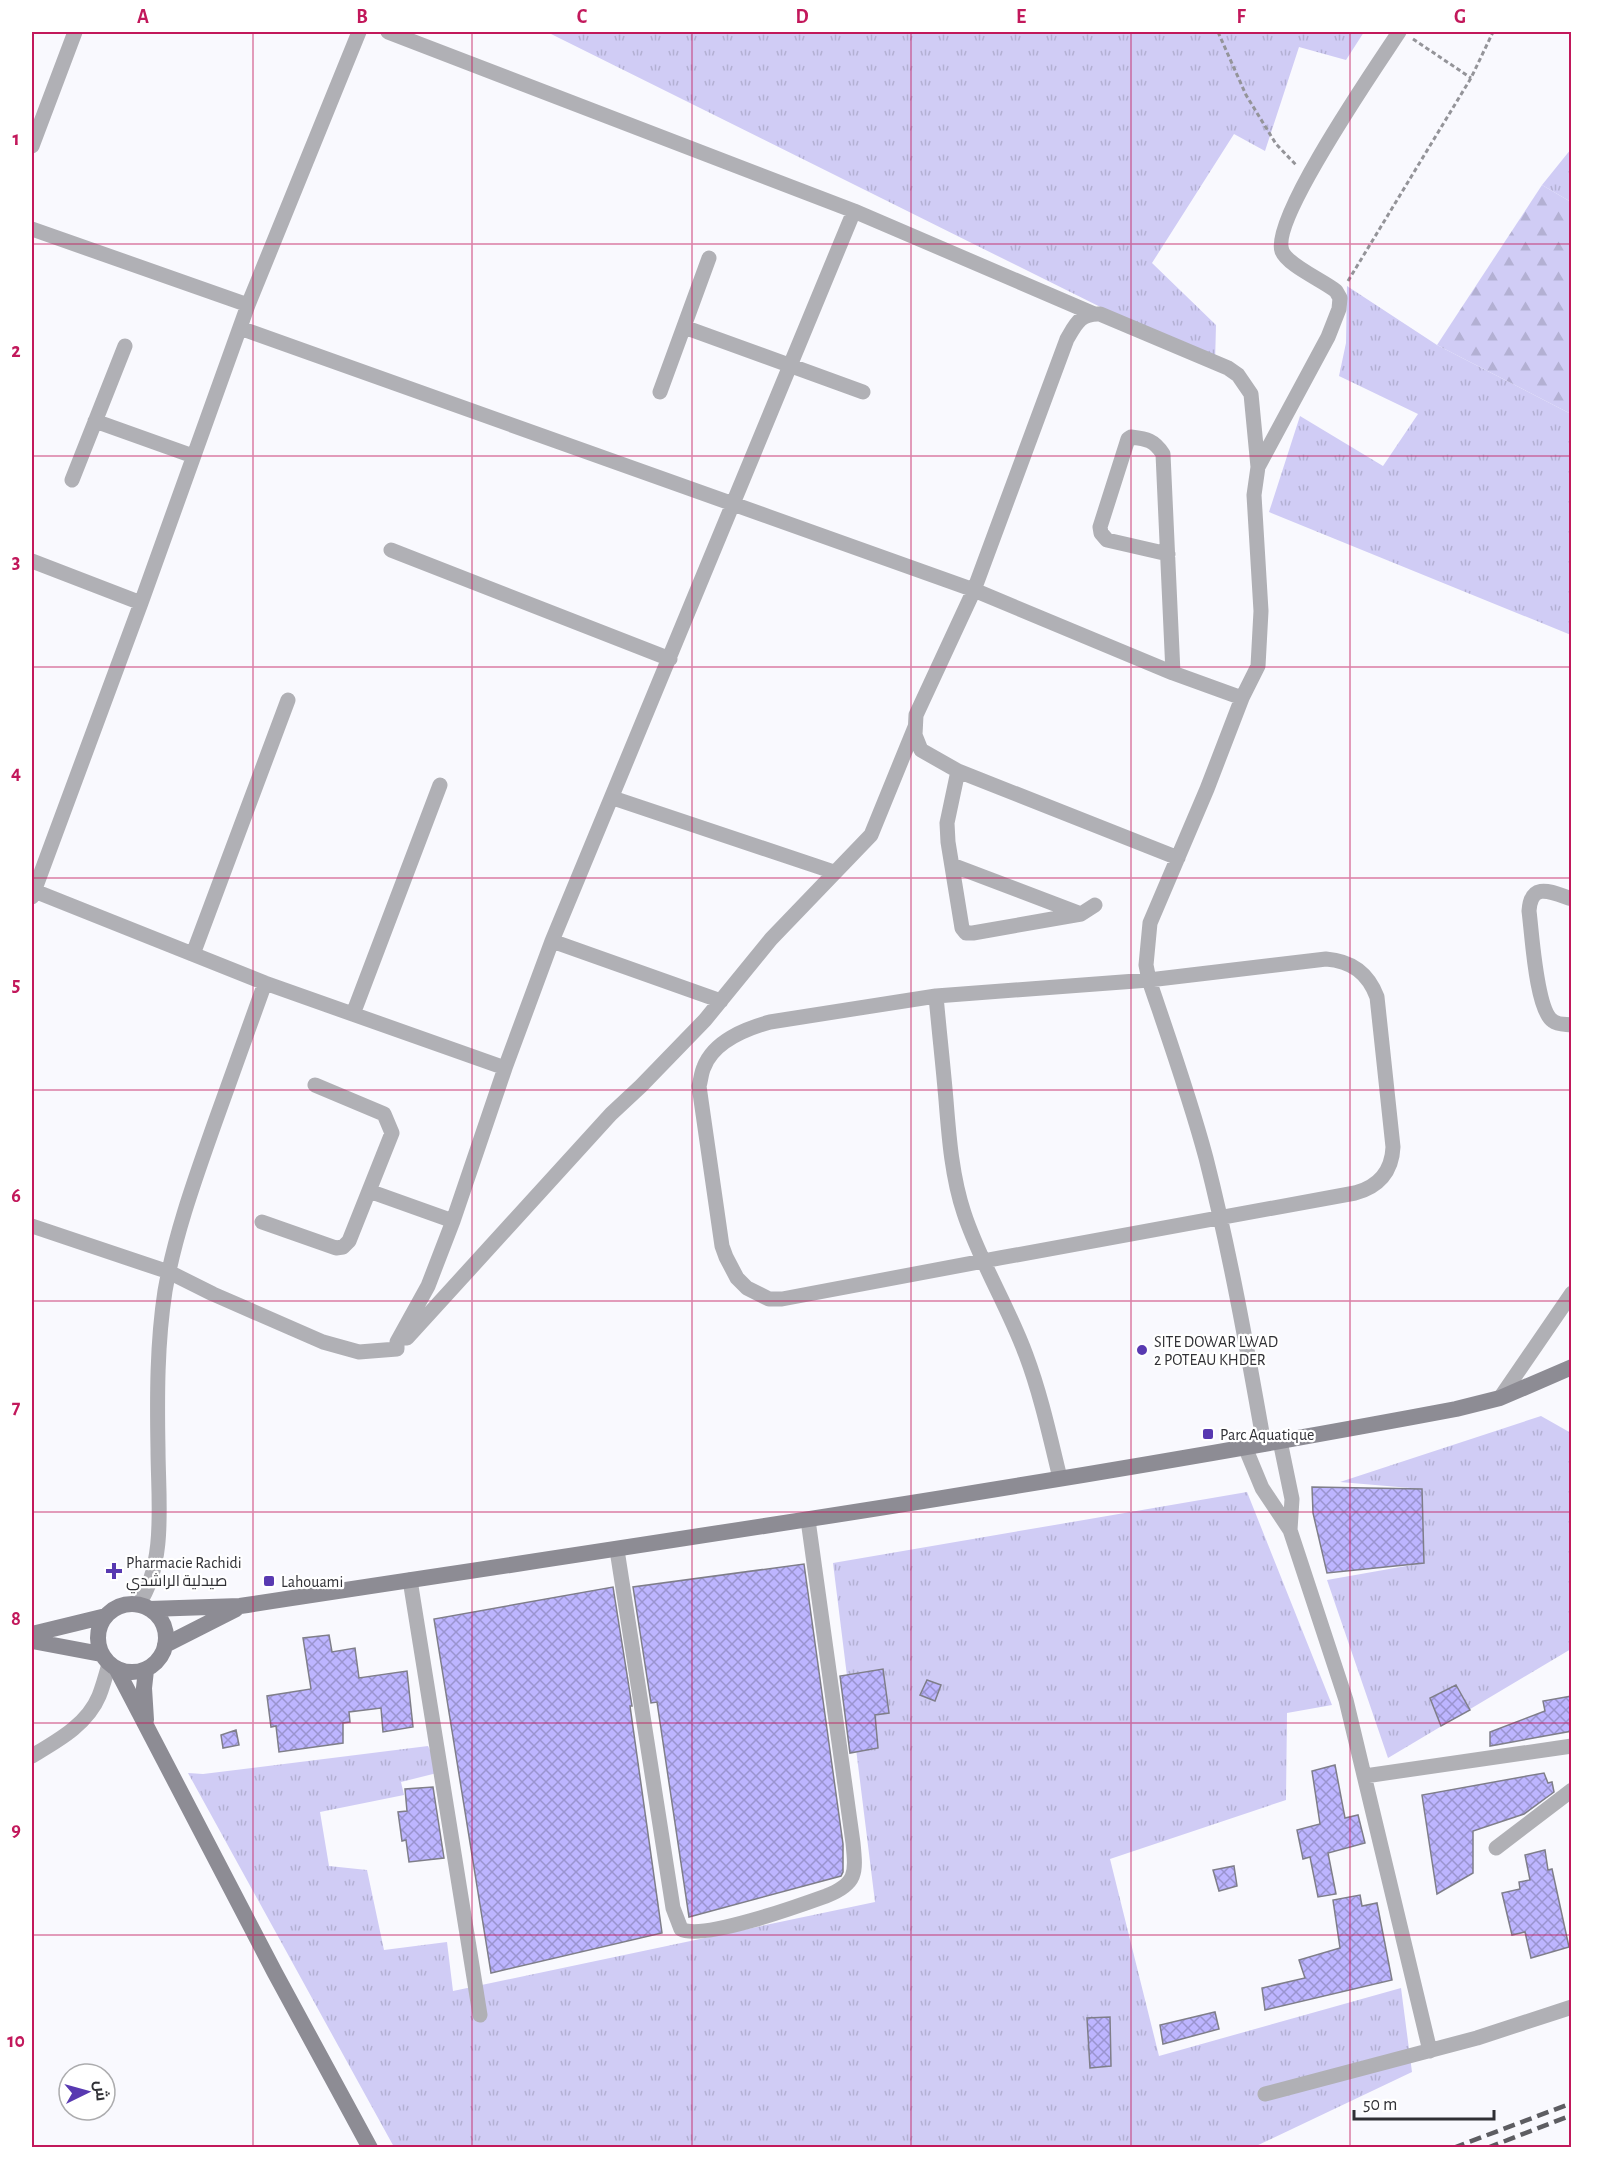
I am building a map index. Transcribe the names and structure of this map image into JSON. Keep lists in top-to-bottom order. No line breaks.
{"places":{"other":["SITE DOWAR LWAD 2 POTEAU KHDER"],"transit":["Parc Aquatique","Lahouami"],"health":["Pharmacie Rachidi صيدلية الراشدي"]},"scale_bar":"50 m","north":"right","grid":{"columns":["A","B","C","D","E","F","G"],"rows":["1","2","3","4","5","6","7","8","9","10"]}}
